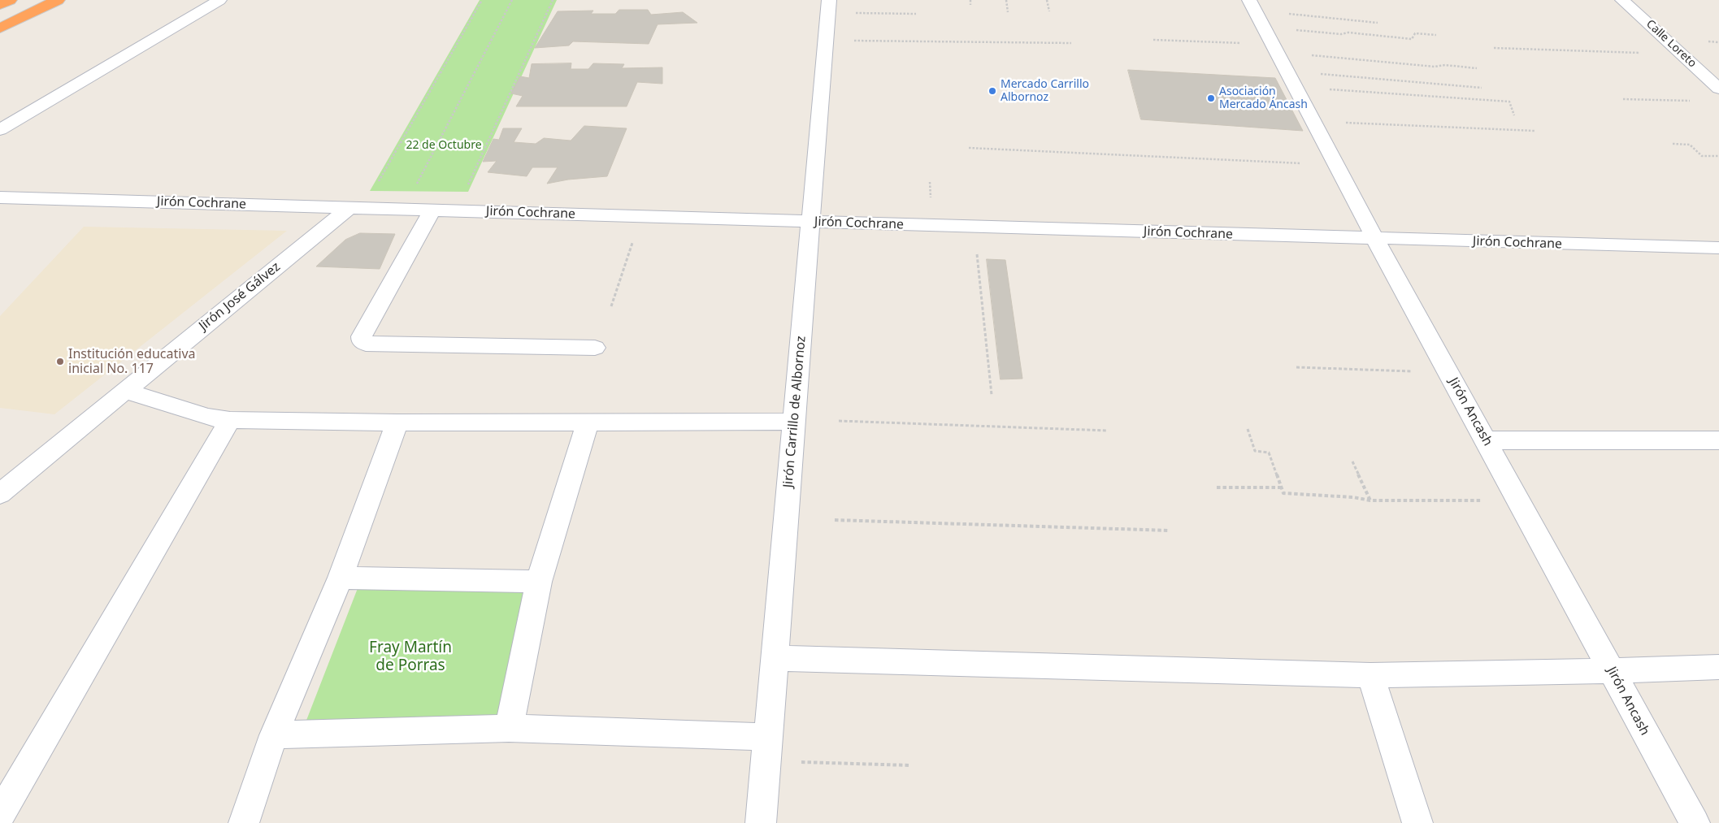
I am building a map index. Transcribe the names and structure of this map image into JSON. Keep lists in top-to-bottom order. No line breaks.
{"streets":{"street":["Calle Loreto","Jirón Cochrane","Jirón José Gálvez","Jirón Carrillo de Albornoz","Jirón Ancash"]},"crossings":[["Jirón Cochrane","Jirón José Gálvez"],["Jirón Cochrane","Jirón Carrillo de Albornoz"],["Jirón Cochrane","Jirón Ancash"]],"parks":["22 de Octubre","Fray Martín de Porras"],"places":["Mercado Carrillo Albornoz","Asociación Mercado Áncash","Institución educativa inicial No. 117"]}
